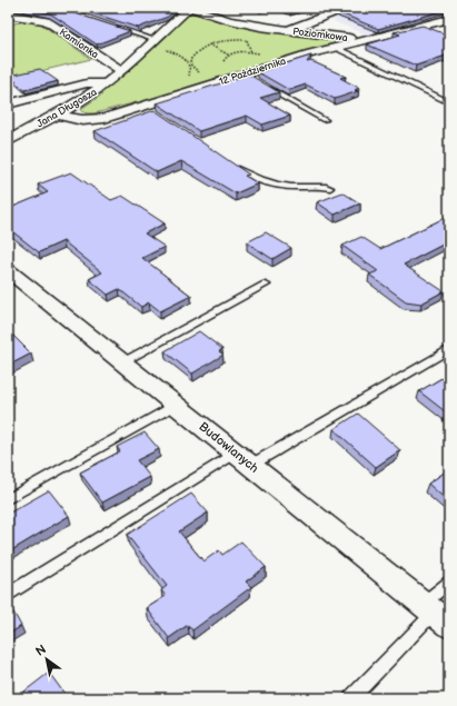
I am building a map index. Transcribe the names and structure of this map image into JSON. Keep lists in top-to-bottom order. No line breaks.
{"streets":{"street":["Poziomkowa","Kamionka","12 Października","Jana Długosza","Budowlanych"]},"crossings":[["Poziomkowa","12 Października"],["Kamionka","Jana Długosza"],["12 Października","Jana Długosza"]],"north":"top left"}
